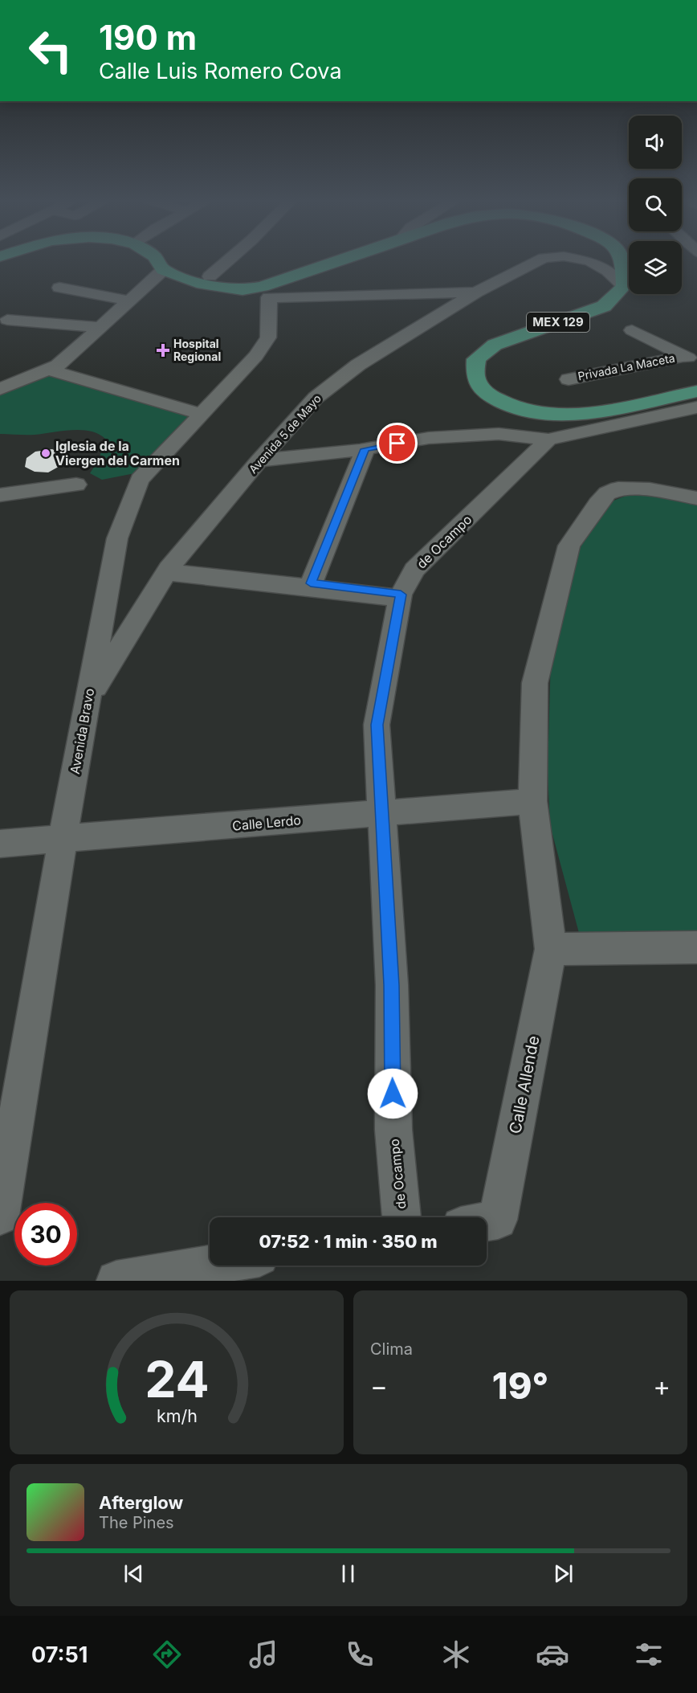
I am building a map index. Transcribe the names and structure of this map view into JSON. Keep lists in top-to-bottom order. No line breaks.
{"streets":{"main road":["MEX 129"],"street":["Privada La Maceta","Avenida 5 de Mayo","de Ocampo","Avenida Bravo","Calle Lerdo","Calle Allende"]},"crossings":[["MEX 129","Avenida 5 de Mayo"],["Avenida 5 de Mayo","Avenida Bravo"],["de Ocampo","Calle Lerdo"],["Avenida Bravo","Calle Lerdo"],["Calle Lerdo","Calle Allende"]],"places":{"health":["Hospital Regional"],"other":["Iglesia de la Viergen del Carmen"]},"page":{"turn":["190 m","Calle Luis Romero Cova"],"limit":"30","trip":"07:52 · 1 min · 350 m","tile":"Clima","heat":["−","19°","+"],"song":["Afterglow","The Pines"],"tabs":"07:51","gauge":["24","km/h"]}}
